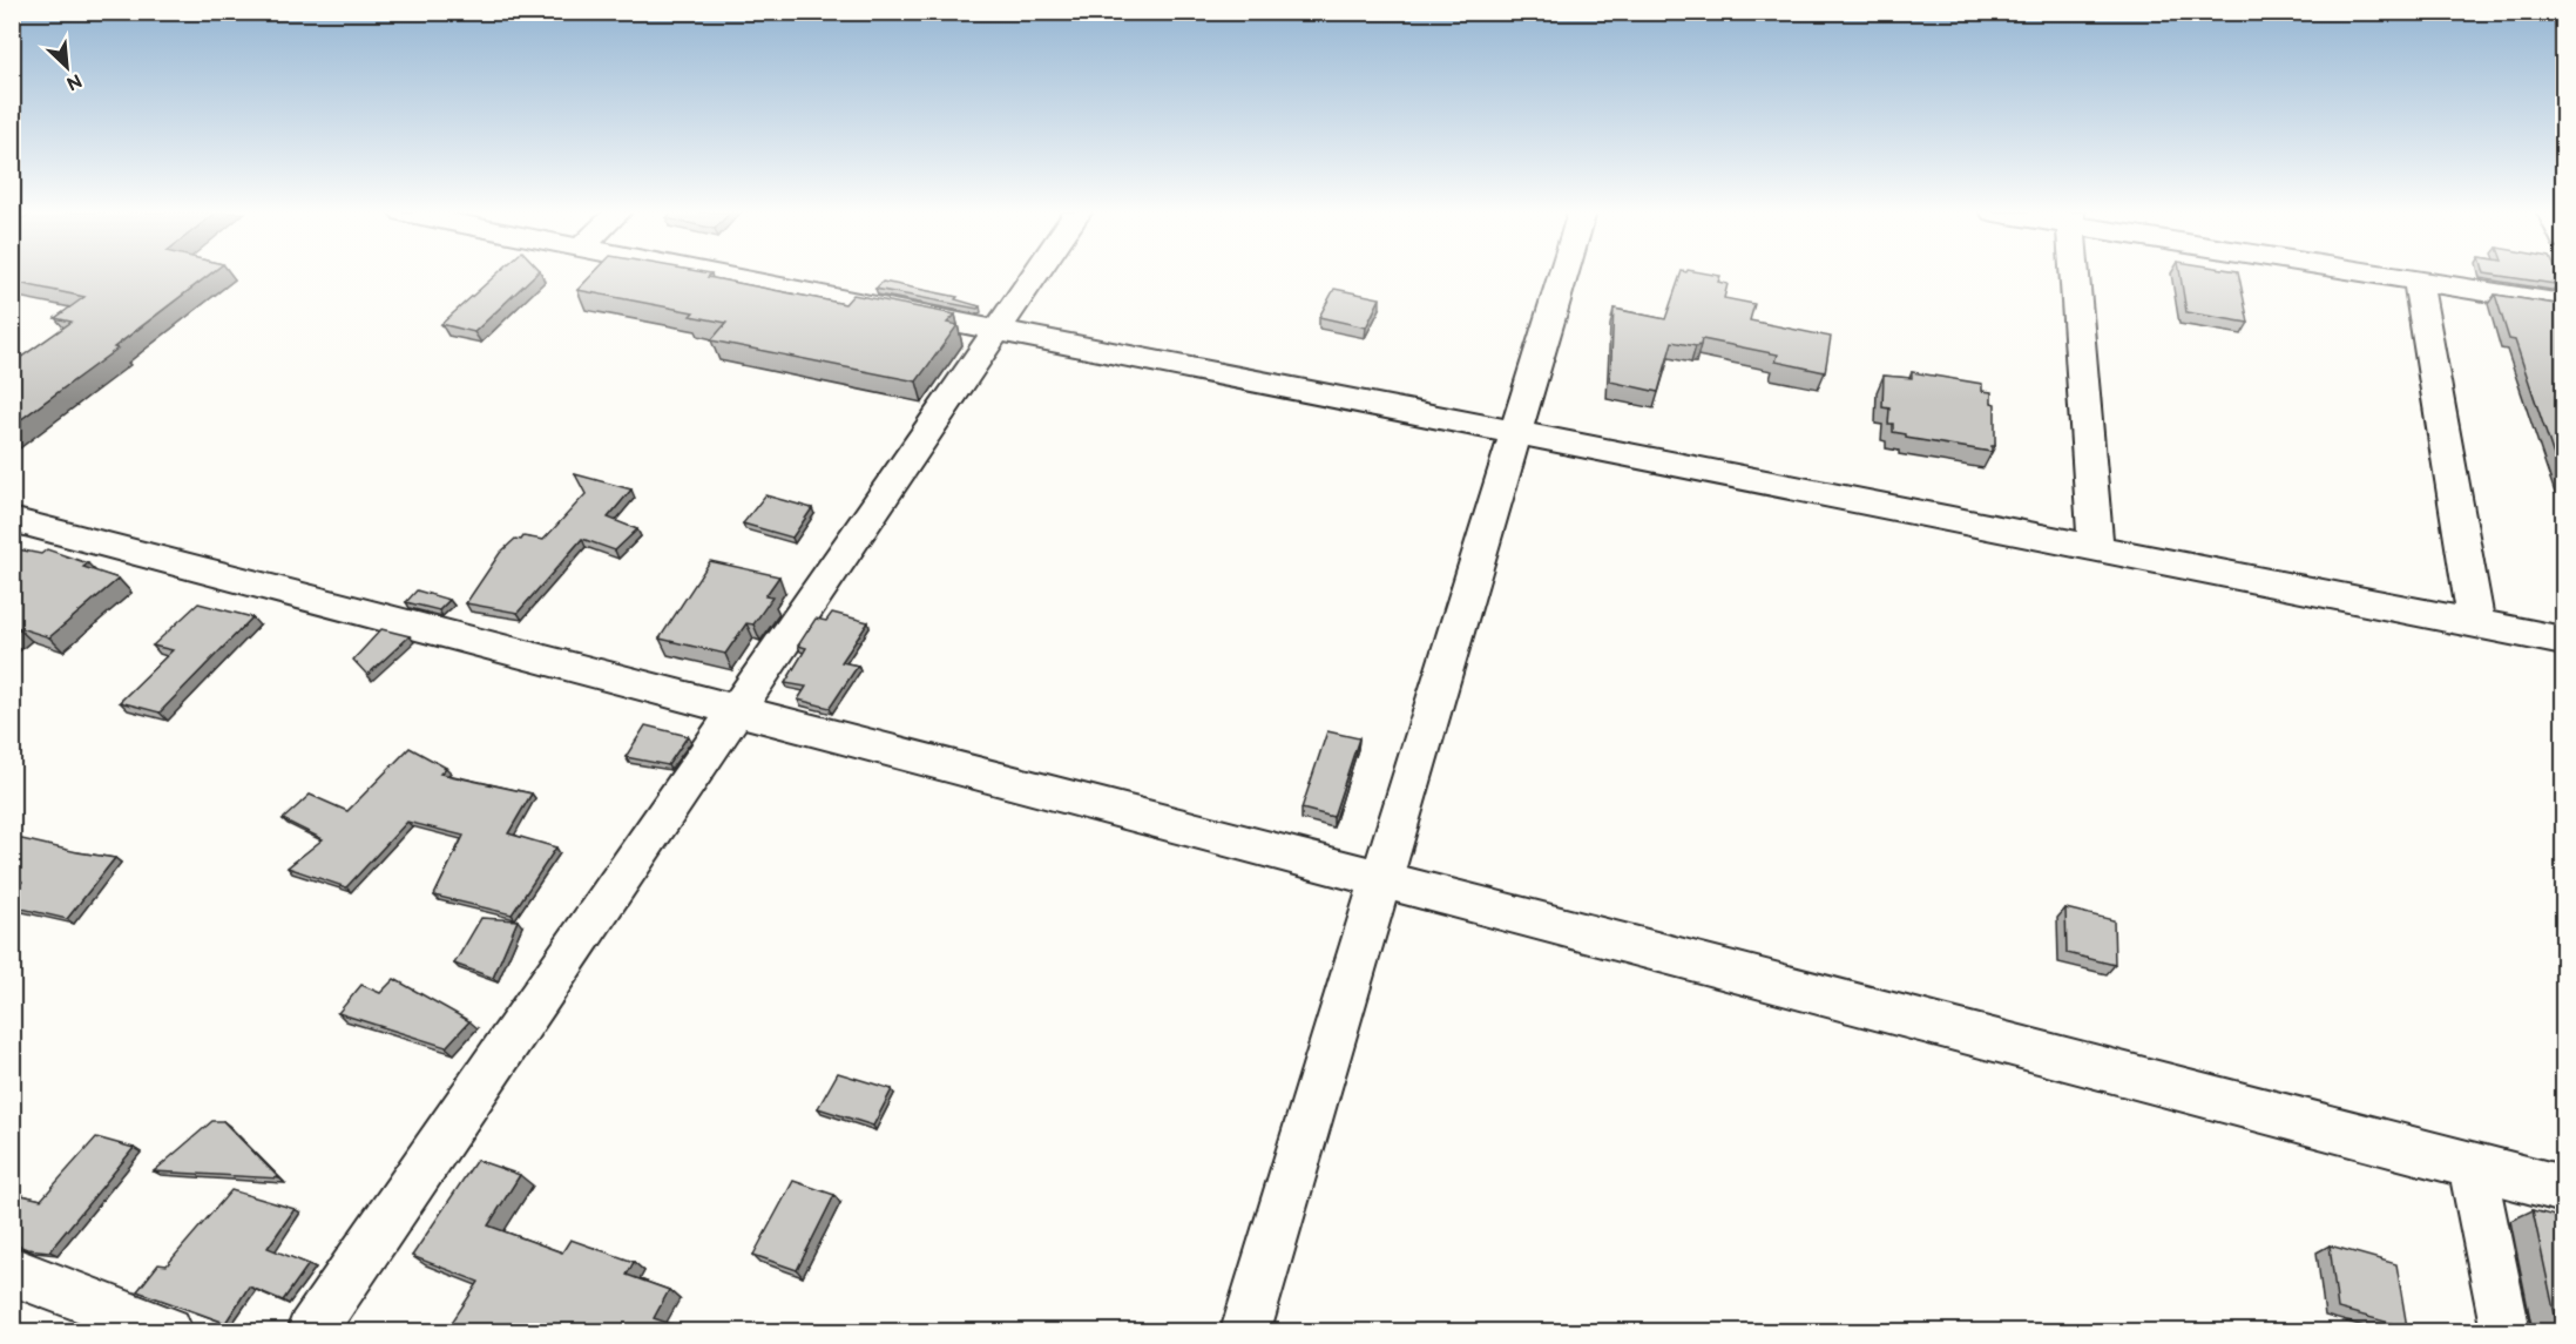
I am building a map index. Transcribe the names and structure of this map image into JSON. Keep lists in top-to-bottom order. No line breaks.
{"north":"bottom right"}
